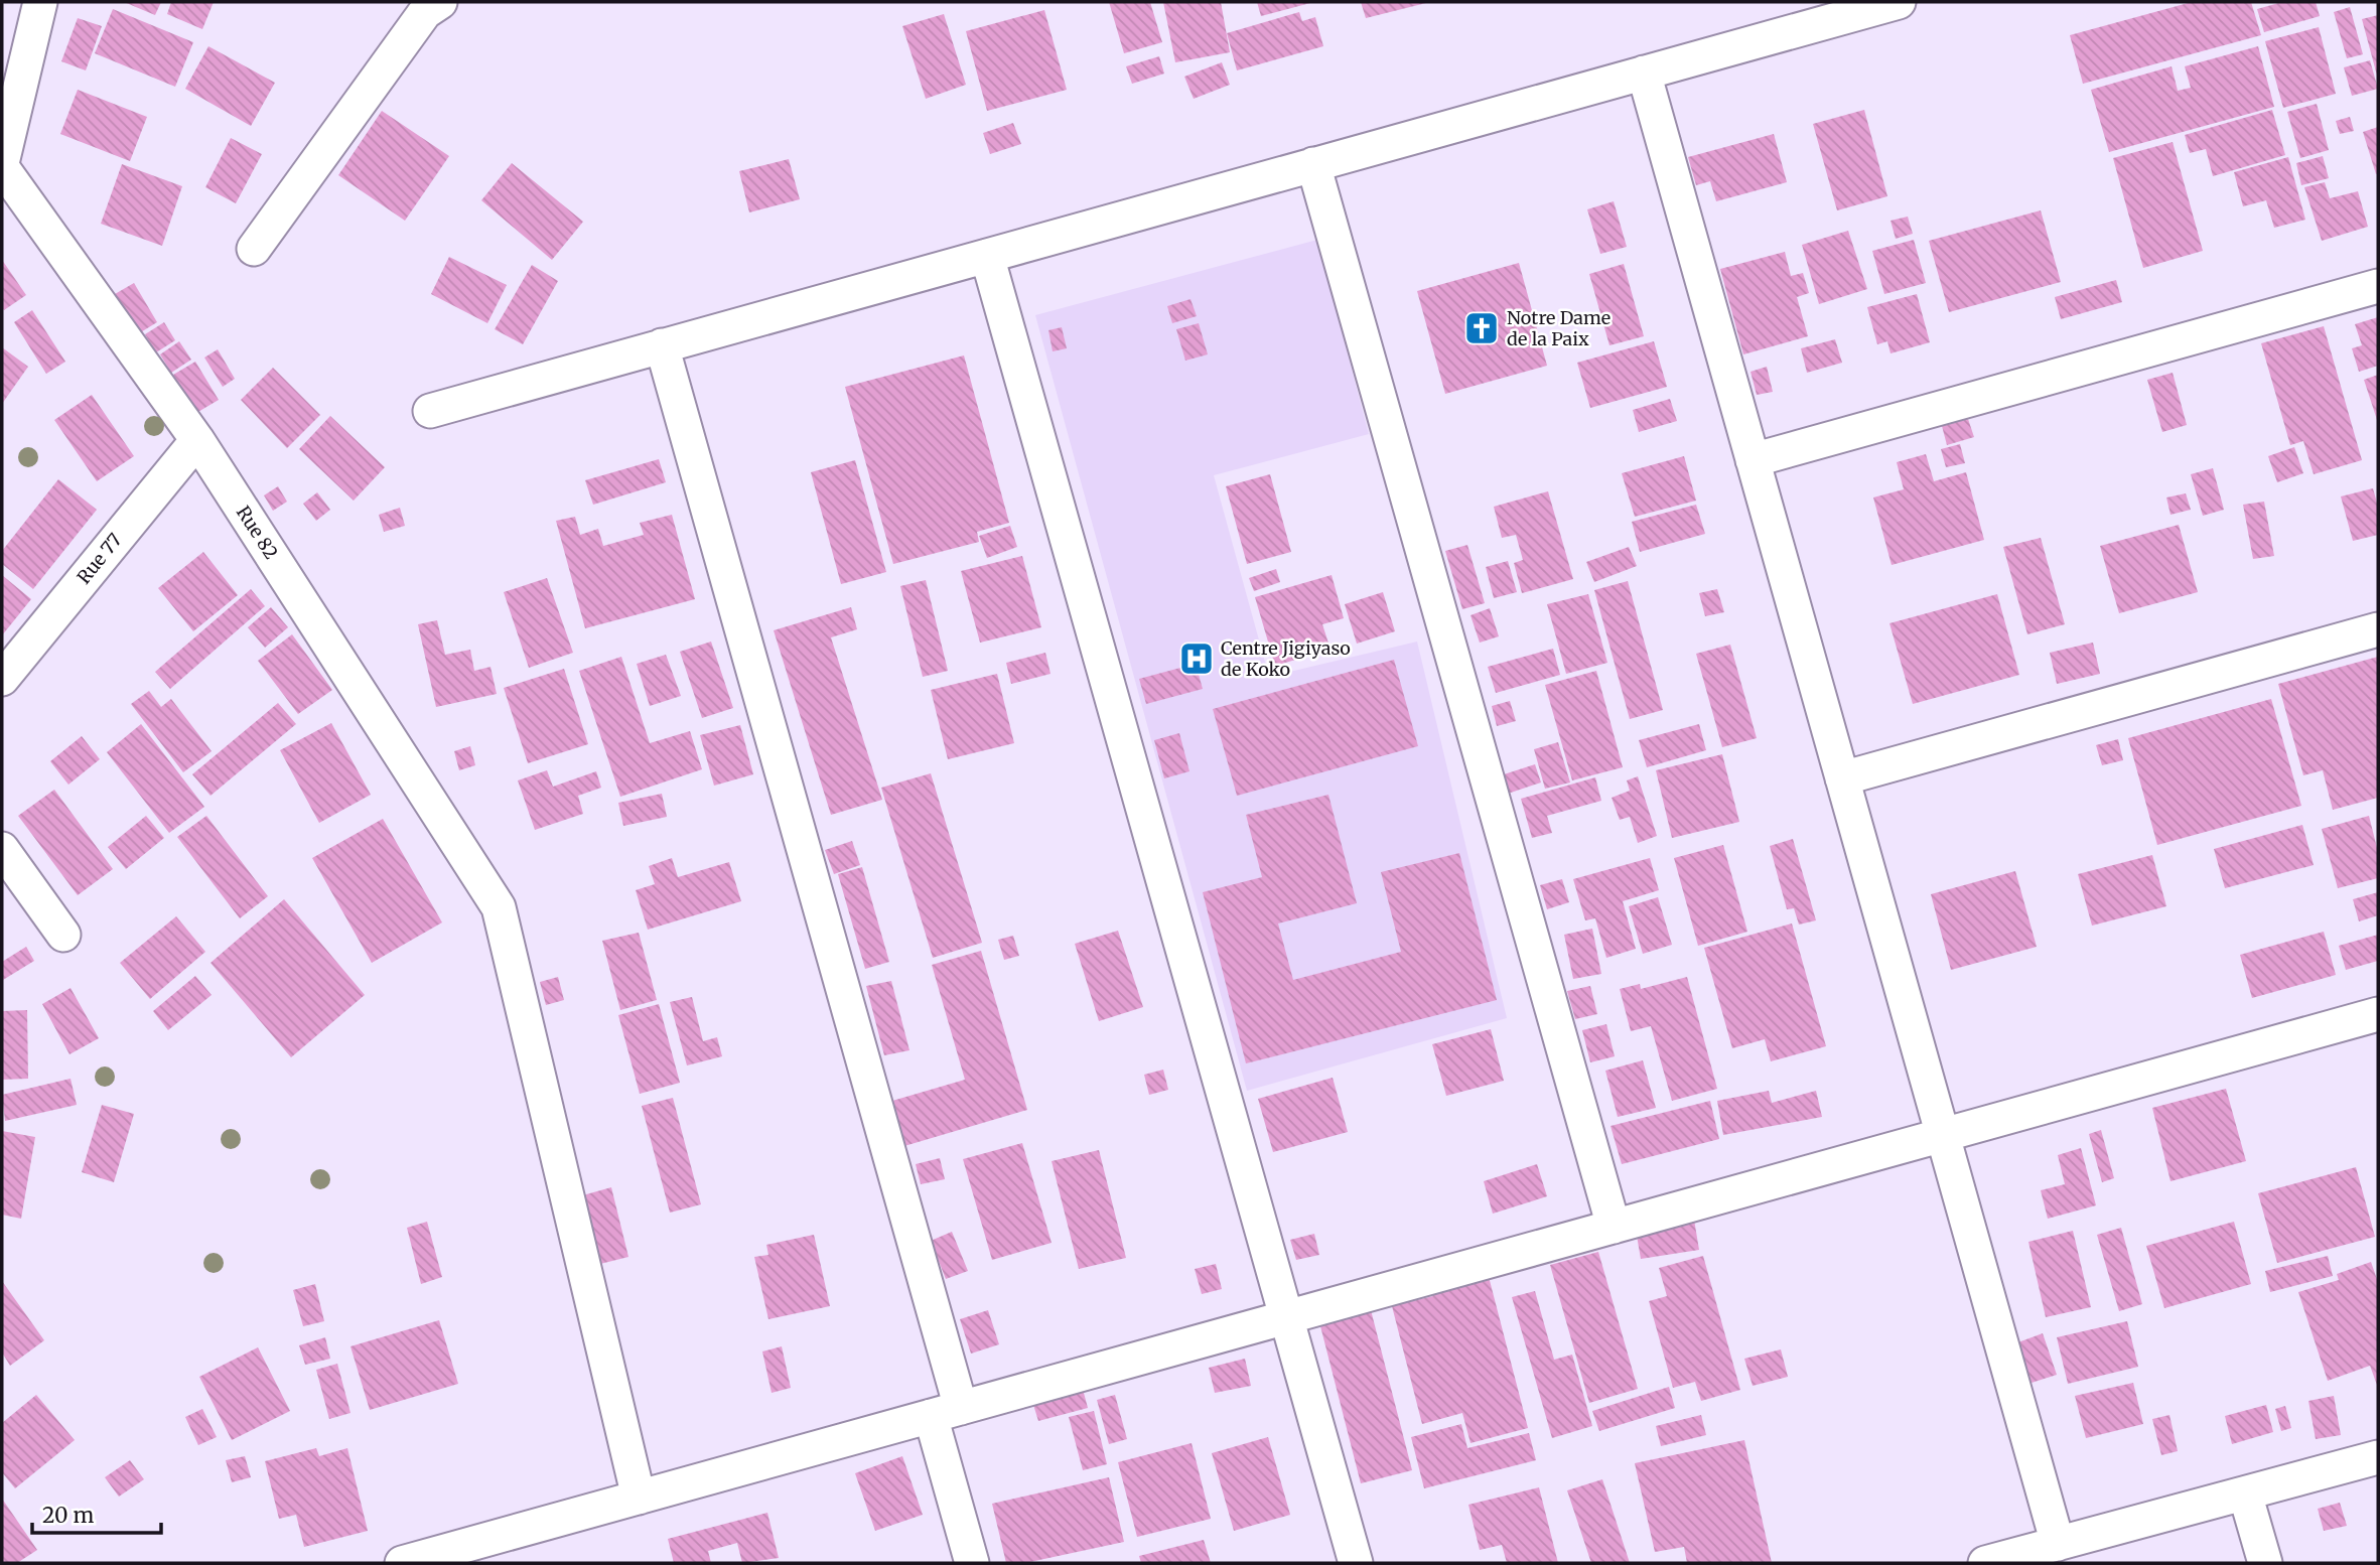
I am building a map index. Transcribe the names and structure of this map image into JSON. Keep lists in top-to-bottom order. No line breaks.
{"streets":{"street":["Rue 82","Rue 77"]},"crossings":[["Rue 82","Rue 77"]],"places":{"church":["Notre Dame de la Paix"],"hospital":["Centre Jigiyaso de Koko"]},"scale_bar":"20 m"}
